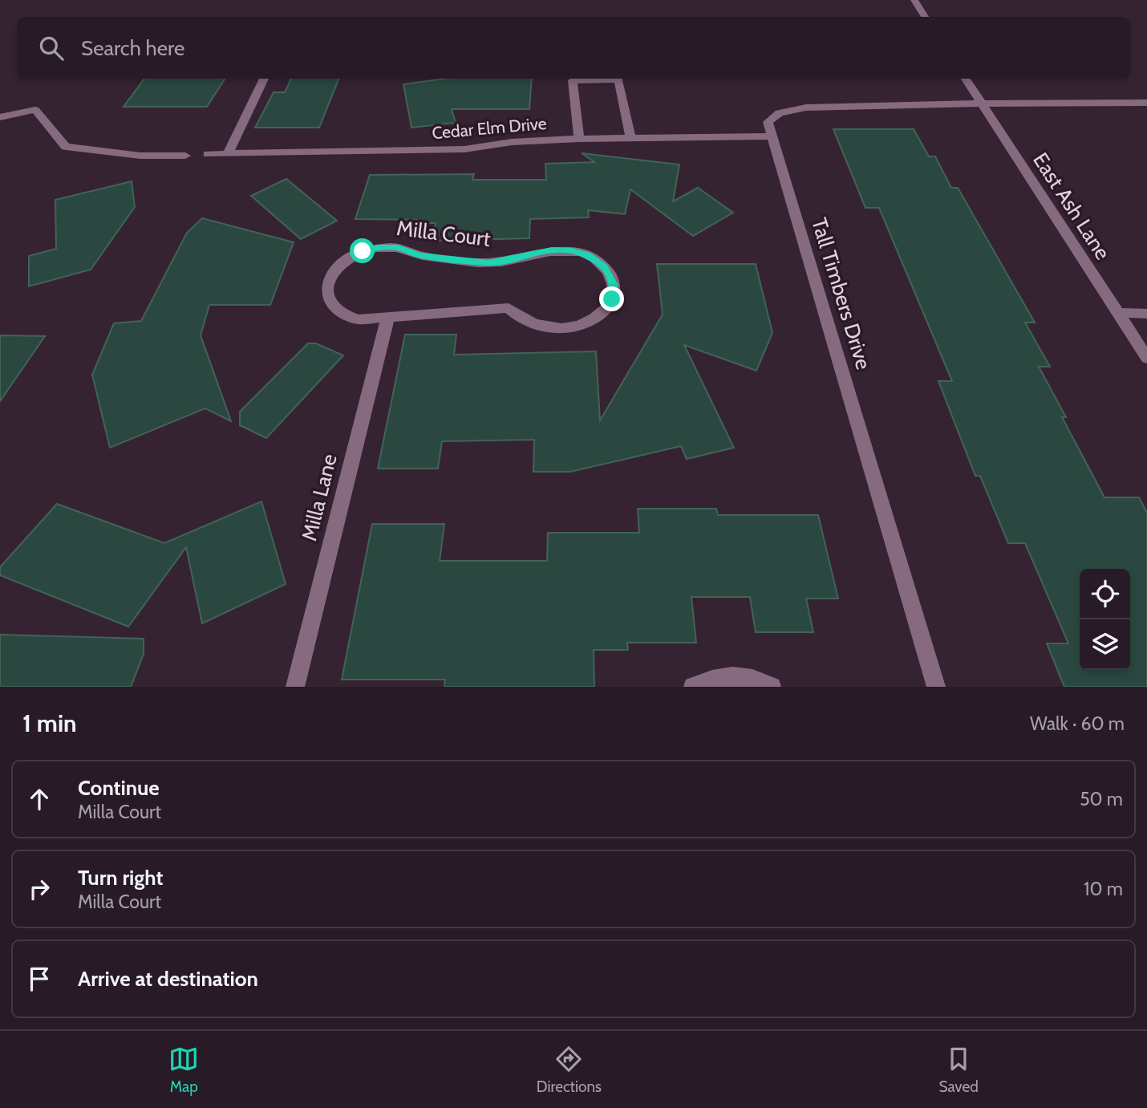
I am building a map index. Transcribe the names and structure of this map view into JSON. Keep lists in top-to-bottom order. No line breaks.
{"streets":{"street":["Cedar Elm Drive","East Ash Lane","Milla Court","Tall Timbers Drive","Milla Lane"]},"crossings":[["Cedar Elm Drive","Tall Timbers Drive"],["East Ash Lane","Tall Timbers Drive"],["Milla Court","Milla Lane"]],"page":{"search":"Search here","heading":["1 min","Walk · 60 m"],"list":[["Continue","Milla Court","50 m"],["Turn right","Milla Court","10 m"],"Arrive at destination"],"nav":["Map","Directions","Saved"]}}
